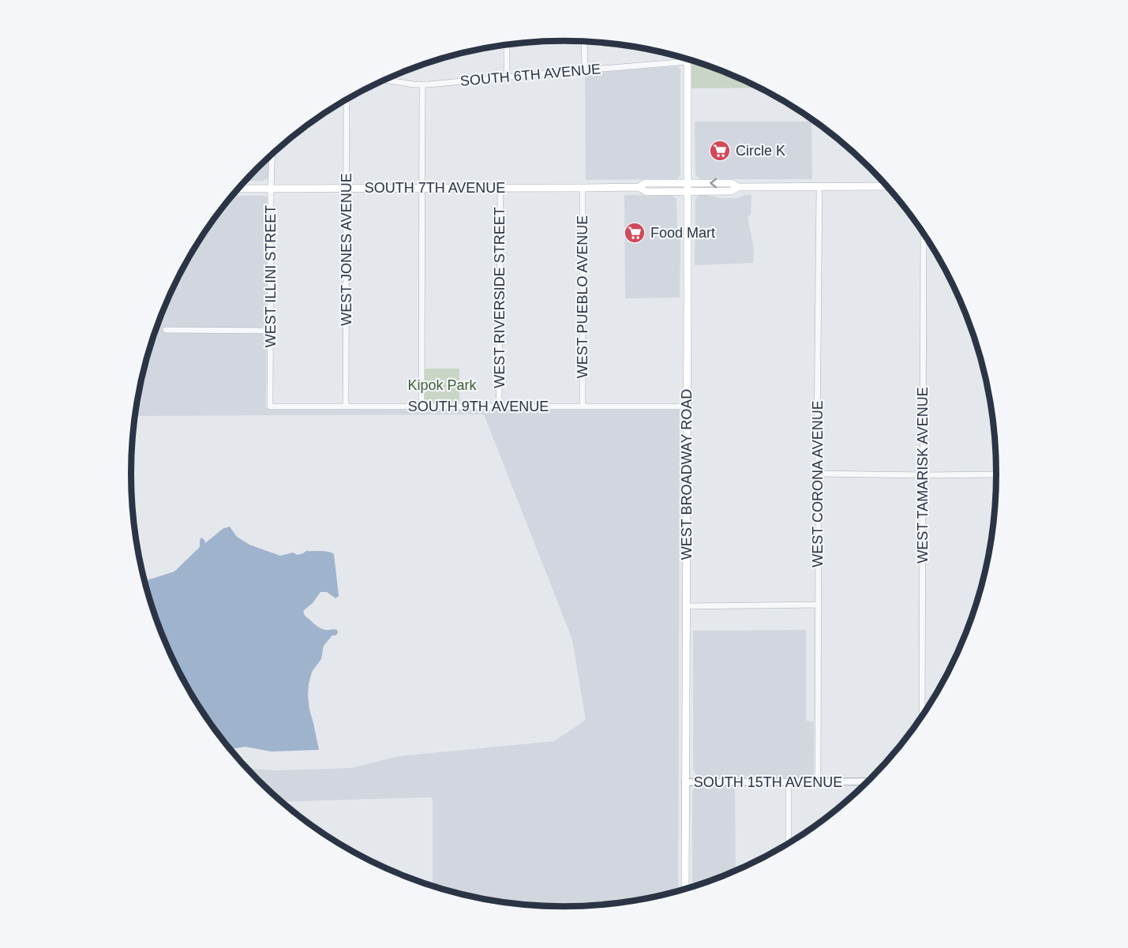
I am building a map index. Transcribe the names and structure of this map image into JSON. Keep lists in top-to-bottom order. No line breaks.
{"streets":{"main road":["SOUTH 7TH AVENUE","WEST BROADWAY ROAD"],"street":["SOUTH 6TH AVENUE","WEST JONES AVENUE","WEST ILLINI STREET","WEST PUEBLO AVENUE","WEST RIVERSIDE STREET","SOUTH 9TH AVENUE","WEST TAMARISK AVENUE","WEST CORONA AVENUE","SOUTH 15TH AVENUE"]},"crossings":[["SOUTH 6TH AVENUE","WEST BROADWAY ROAD"],["SOUTH 7TH AVENUE","WEST JONES AVENUE"],["SOUTH 7TH AVENUE","WEST ILLINI STREET"],["SOUTH 7TH AVENUE","WEST PUEBLO AVENUE"],["SOUTH 7TH AVENUE","WEST RIVERSIDE STREET"],["SOUTH 7TH AVENUE","WEST BROADWAY ROAD"],["SOUTH 7TH AVENUE","WEST CORONA AVENUE"],["WEST JONES AVENUE","SOUTH 9TH AVENUE"],["WEST ILLINI STREET","SOUTH 9TH AVENUE"],["WEST PUEBLO AVENUE","SOUTH 9TH AVENUE"],["WEST RIVERSIDE STREET","SOUTH 9TH AVENUE"],["SOUTH 9TH AVENUE","WEST BROADWAY ROAD"],["WEST BROADWAY ROAD","SOUTH 15TH AVENUE"],["WEST CORONA AVENUE","SOUTH 15TH AVENUE"]],"parks":["Kipok Park"],"places":{"supermarket":["Circle K","Food Mart"]}}
